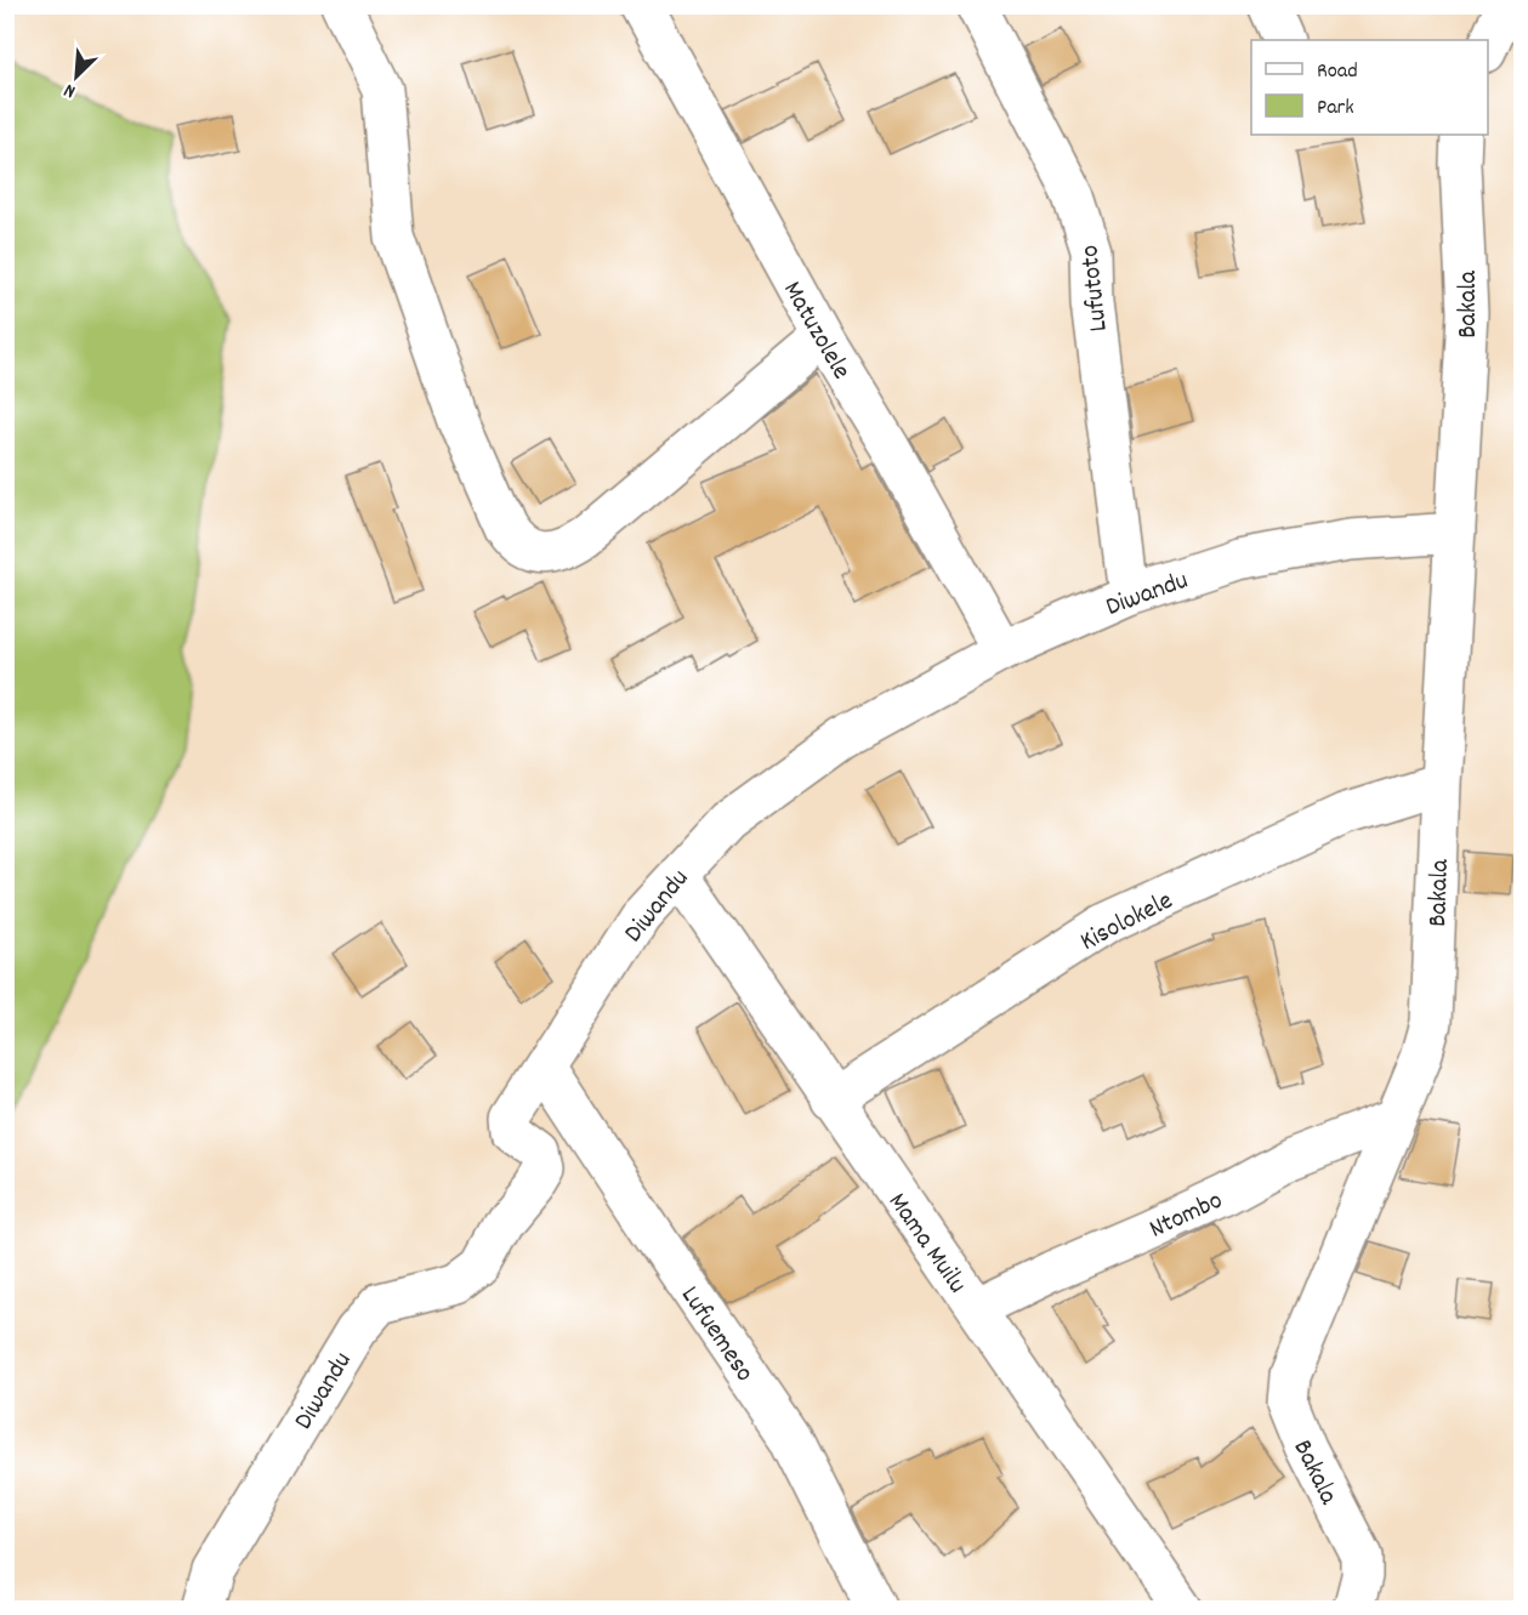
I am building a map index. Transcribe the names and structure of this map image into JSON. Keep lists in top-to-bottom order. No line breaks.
{"streets":{"street":["Lufutoto","Bakala","Matuzolele","Diwandu","Kisolokele","Ntombo","Mama Muilu","Lufuemeso"]},"crossings":[["Lufutoto","Diwandu"],["Bakala","Diwandu"],["Bakala","Kisolokele"],["Bakala","Ntombo"],["Matuzolele","Diwandu"],["Diwandu","Mama Muilu"],["Diwandu","Lufuemeso"],["Kisolokele","Mama Muilu"],["Ntombo","Mama Muilu"]],"legend":["Road","Park"],"north":"bottom left"}
